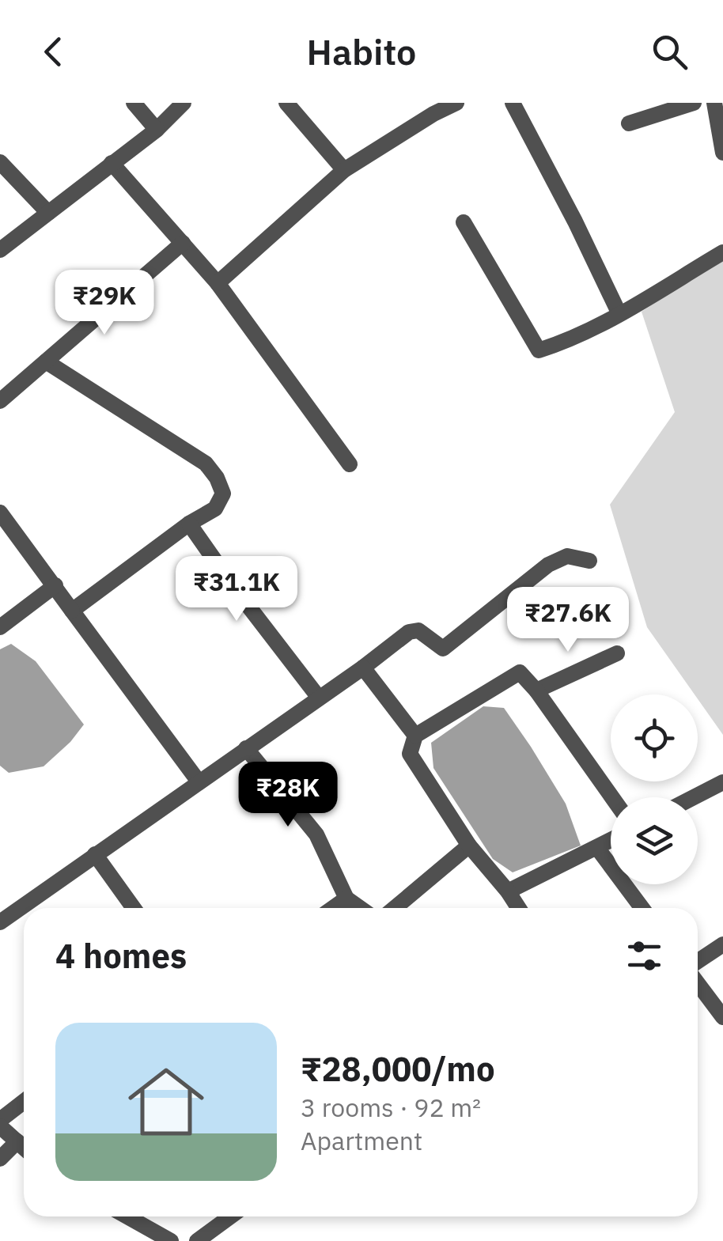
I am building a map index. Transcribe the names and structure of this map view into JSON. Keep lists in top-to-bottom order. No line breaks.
{"page":{"header":"Habito","price":["₹29K","₹31.1K","₹27.6K","₹28K"],"heading":"4 homes","list":[{"name":"₹28,000/mo","note":"3 rooms · 92 m² · Apartment"}]}}
